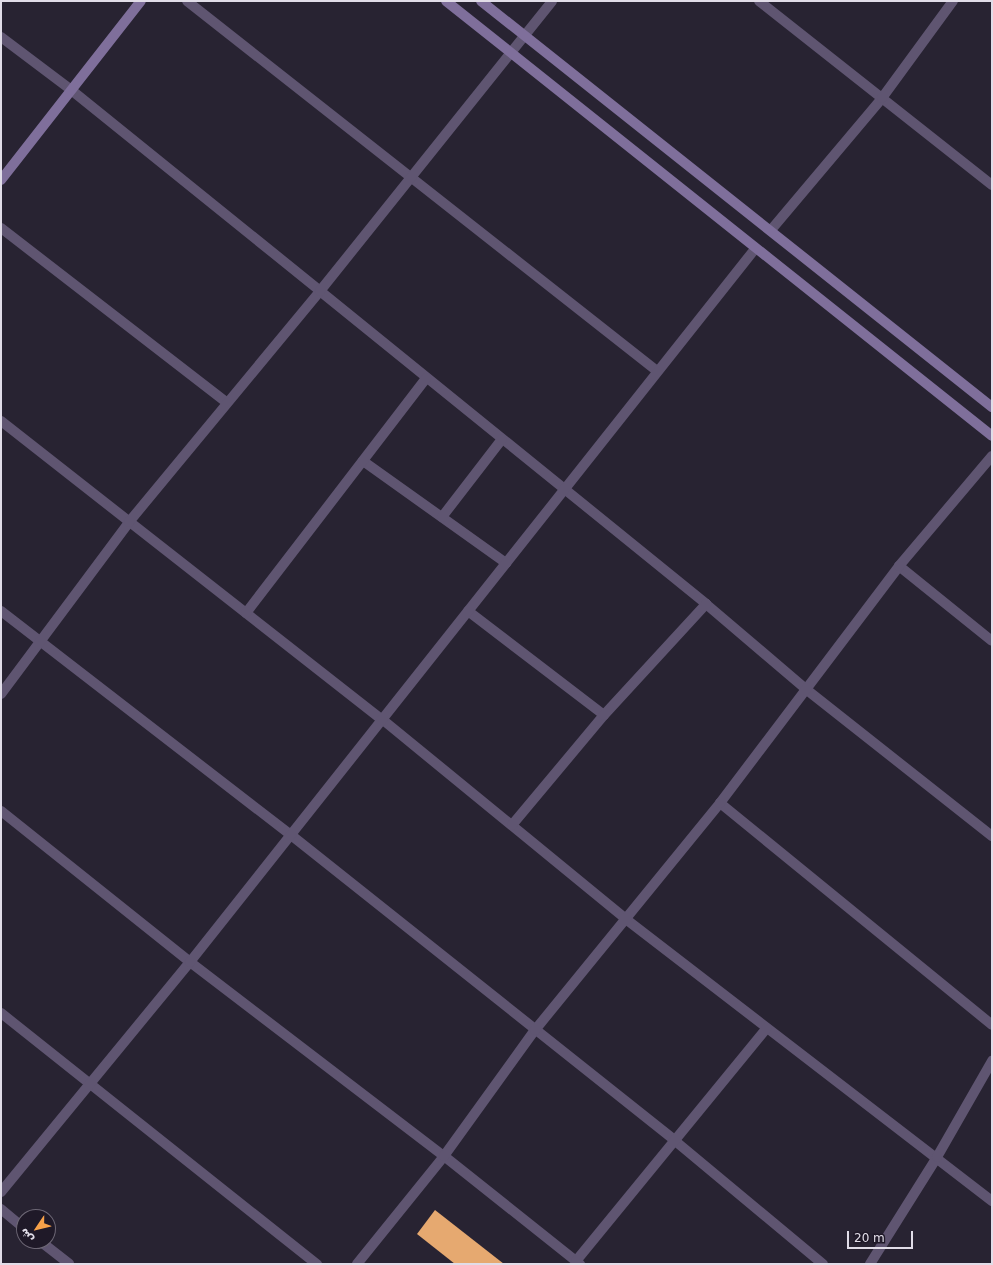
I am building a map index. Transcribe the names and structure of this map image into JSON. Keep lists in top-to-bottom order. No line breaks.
{"scale_bar":"20 m","north":"bottom left"}
